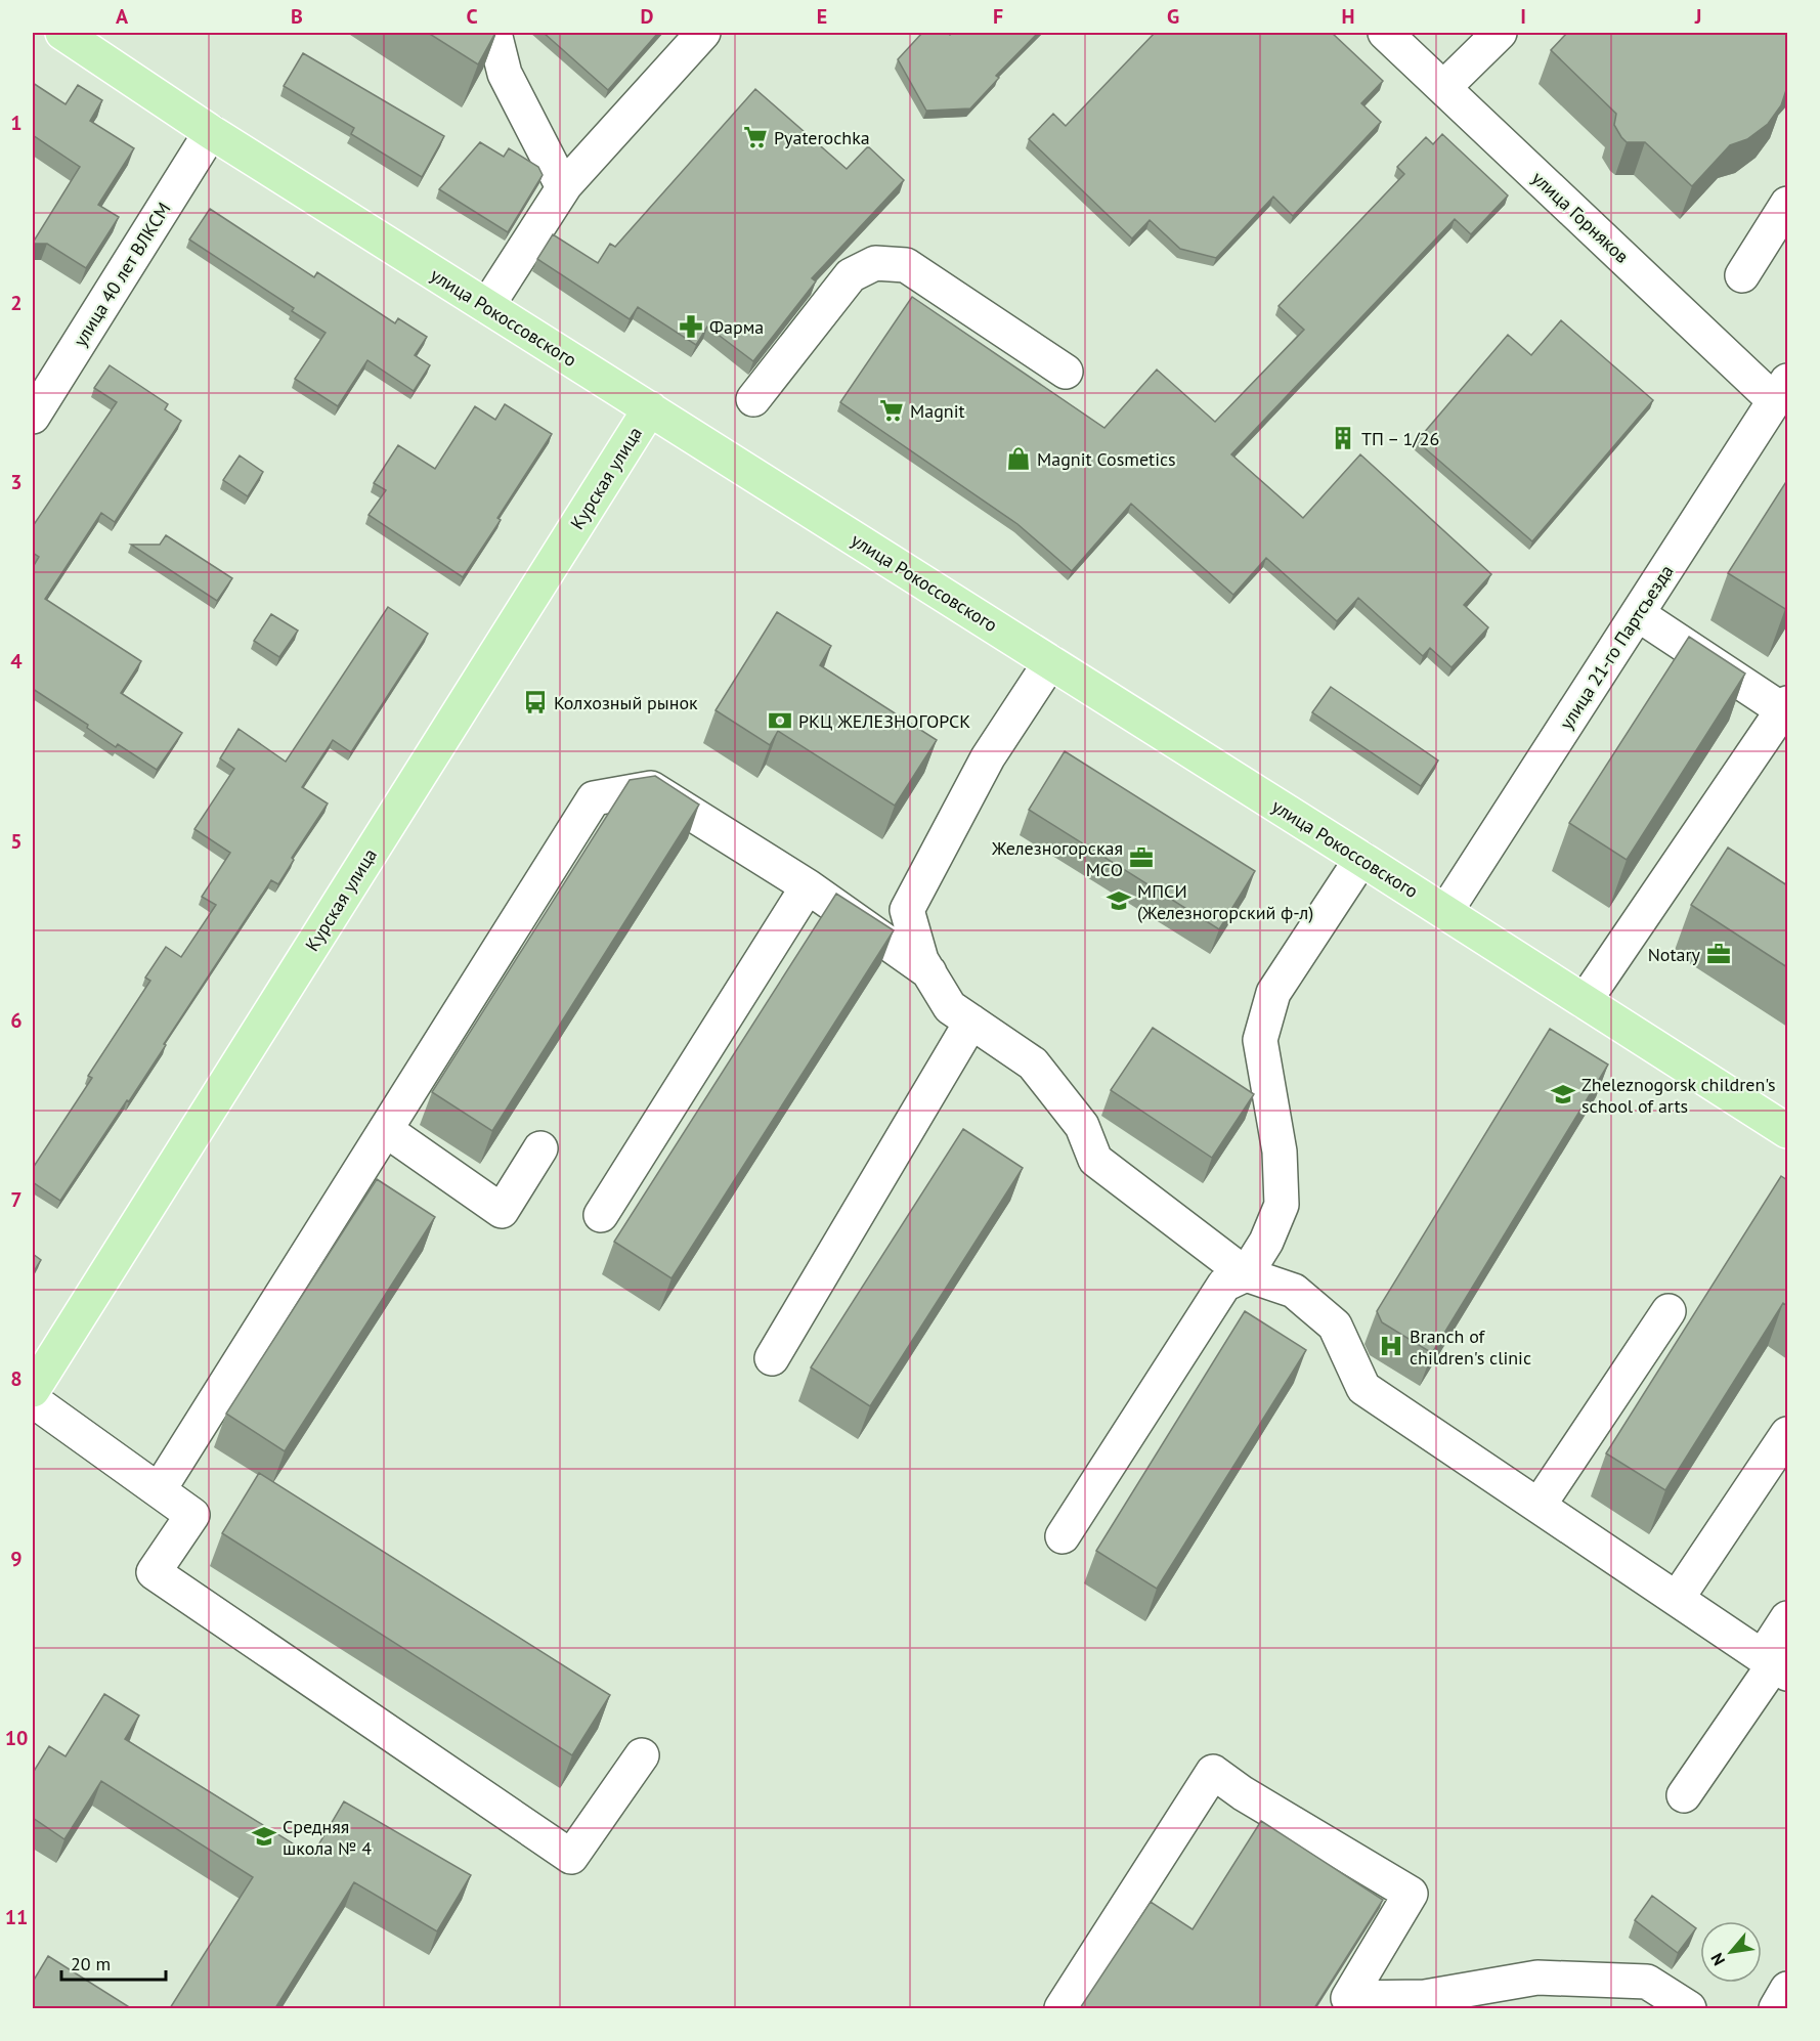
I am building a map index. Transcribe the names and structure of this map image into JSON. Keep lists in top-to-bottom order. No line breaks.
{"streets":{"main road":["улица Рокоссовского","Курская улица"],"street":["улица Горняков","улица 40 лет ВЛКСМ","улица 21-го Партсъезда"]},"crossings":[["улица Горняков","улица 21-го Партсъезда"],["улица 40 лет ВЛКСМ","улица Рокоссовского"],["улица Рокоссовского","Курская улица"],["улица Рокоссовского","улица 21-го Партсъезда"]],"places":{"supermarket":["Pyaterochka","Magnit"],"pharmacy":["Фарма"],"building":["ТП – 1/26"],"shop":["Magnit Cosmetics"],"bus stop":["Колхозный рынок"],"bank":["РКЦ ЖЕЛЕЗНОГОРСК"],"office":["Железногорская МСО","Notary"],"school or university":["МПСИ (Железногорский ф-л)","Zheleznogorsk children's school of arts","Средняя школа № 4"],"hospital":["Branch of children's clinic"]},"scale_bar":"20 m","north":"bottom left","grid":{"columns":["A","B","C","D","E","F","G","H","I","J"],"rows":["1","2","3","4","5","6","7","8","9","10","11"]}}
